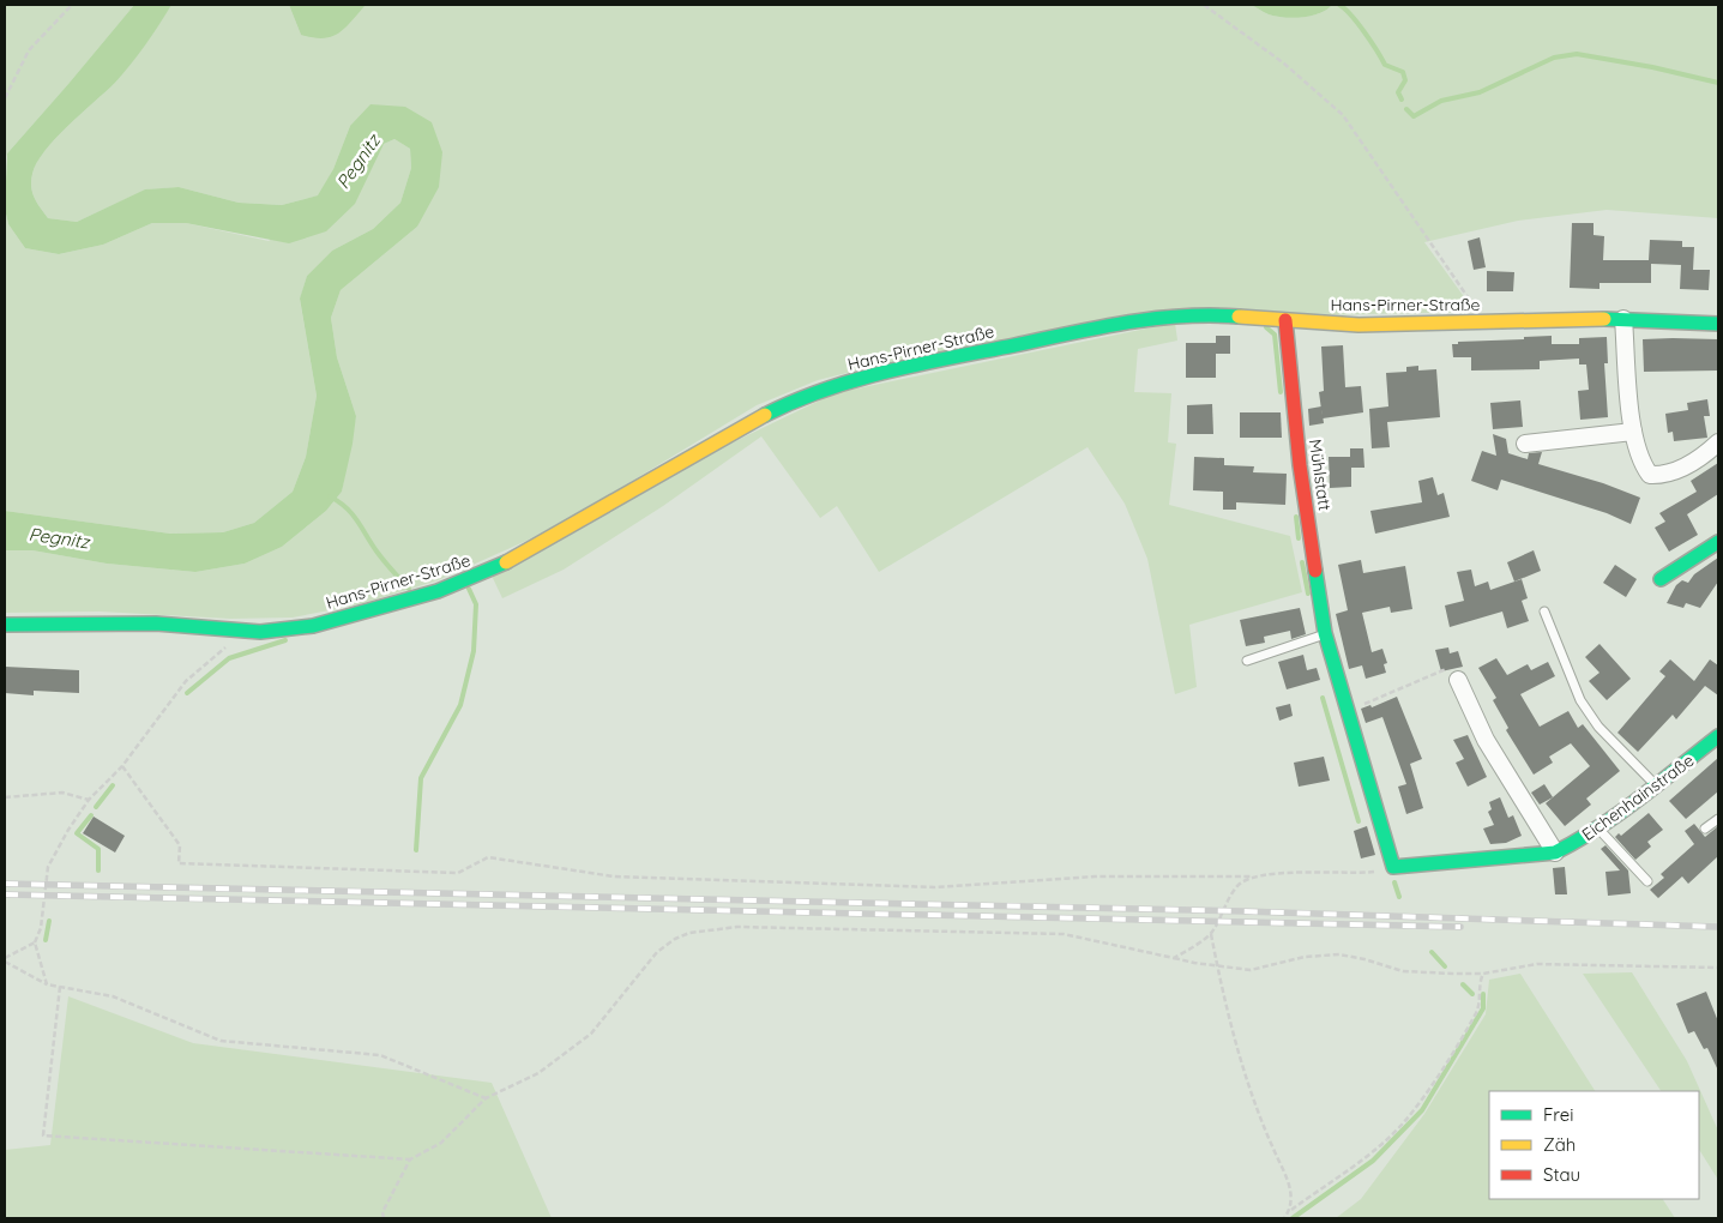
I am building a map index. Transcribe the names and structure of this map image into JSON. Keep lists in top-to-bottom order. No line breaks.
{"streets":{"street":["Hans-Pirner-Straße","Mühlstatt","Eichenhainstraße"]},"crossings":[["Hans-Pirner-Straße","Mühlstatt"],["Mühlstatt","Eichenhainstraße"]],"water":["Pegnitz"],"legend":["Frei","Zäh","Stau"]}
